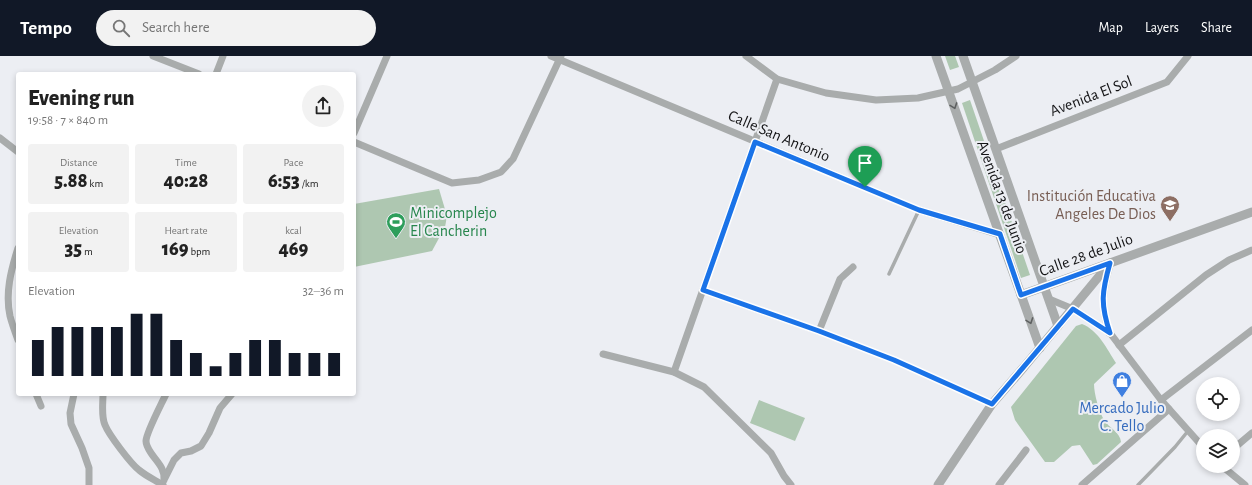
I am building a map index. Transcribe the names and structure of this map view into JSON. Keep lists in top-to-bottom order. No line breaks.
{"streets":{"street":["Avenida El Sol","Calle San Antonio","Avenida 13 de Junio","Calle 28 de Julio"]},"crossings":[["Avenida El Sol","Avenida 13 de Junio"],["Calle San Antonio","Avenida 13 de Junio"],["Avenida 13 de Junio","Calle 28 de Julio"]],"places":{"school or university":["Institución Educativa Angeles De Dios"],"sports":["Minicomplejo El Cancherin"],"shop":["Mercado Julio C. Tello"]},"page":{"header":"Tempo","search":"Search here","nav":["Map","Layers","Share"],"heading":["Evening run","19:58 · 7 × 840 m"],"stats":[["Distance","5.88 km"],["Time","40:28"],["Pace","6:53 /km"],["Elevation","35 m"],["Heart rate","169 bpm"],["kcal","469"]],"chart":["Elevation","32–36 m"]}}
